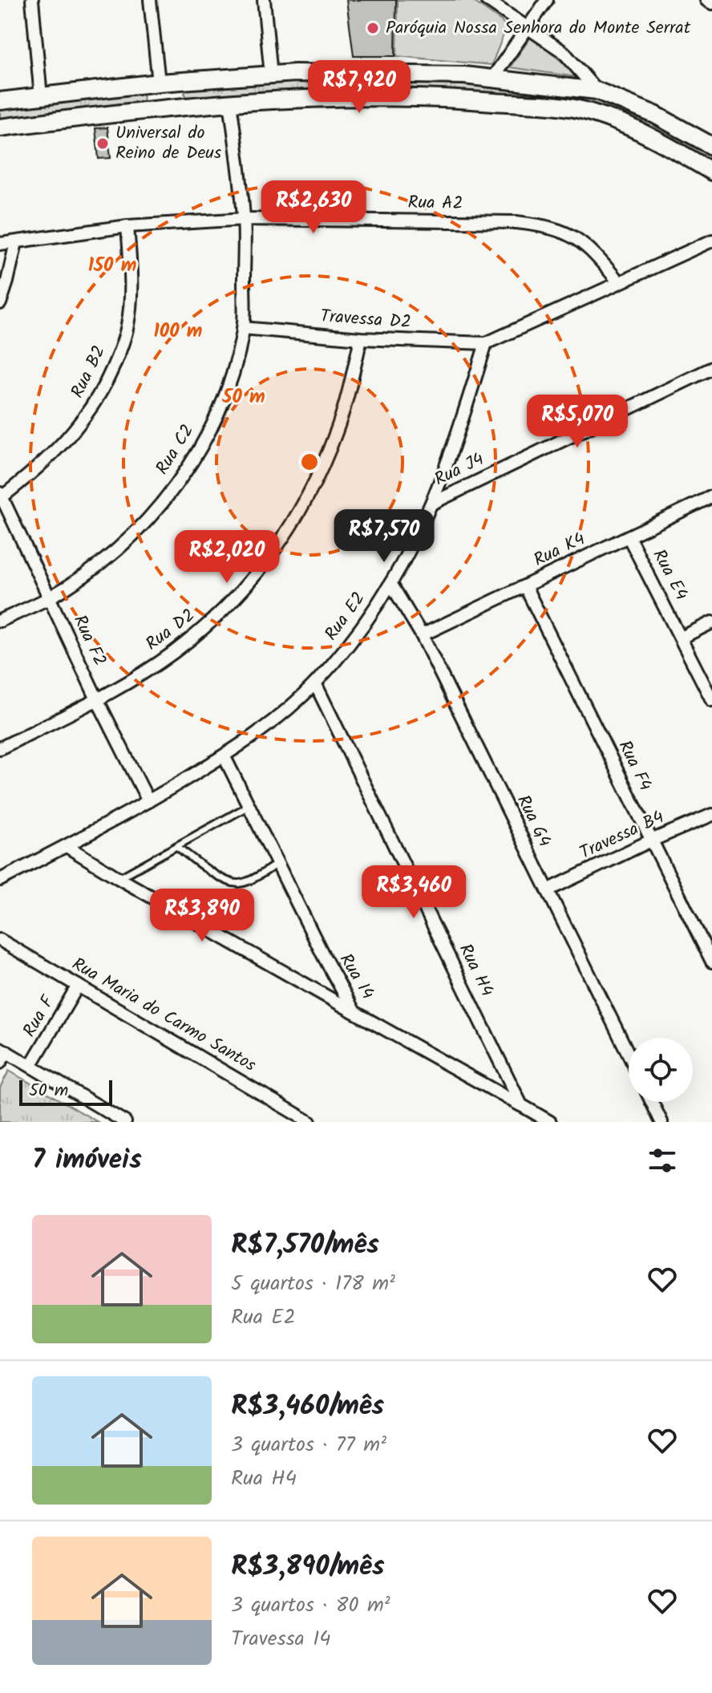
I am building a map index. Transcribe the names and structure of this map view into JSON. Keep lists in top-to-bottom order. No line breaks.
{"streets":{"street":["Rua A2","Travessa D2","Rua B2","Rua C2","Rua J4","Rua K4","Rua E4","Rua E2","Rua D2","Rua F2","Rua F4","Rua G4","Travessa B4","Rua H4","Rua I4","Rua Maria do Carmo Santos","Rua F"]},"crossings":[["Rua A2","Rua B2"],["Rua A2","Rua C2"],["Travessa D2","Rua C2"],["Travessa D2","Rua E2"],["Travessa D2","Rua D2"],["Rua B2","Rua F2"],["Rua C2","Rua F2"],["Rua J4","Rua E2"],["Rua K4","Rua E4"],["Rua K4","Rua F4"],["Rua K4","Rua G4"],["Rua E2","Rua F2"],["Rua E2","Rua G4"],["Rua E2","Rua H4"],["Rua E2","Rua I4"],["Rua D2","Rua F2"],["Rua F4","Travessa B4"],["Rua G4","Travessa B4"],["Rua H4","Rua I4"],["Rua Maria do Carmo Santos","Rua F"]],"places":["Paróquia Nossa Senhora do Monte Serrat","Universal do Reino de Deus"],"scale_bar":"50 m","page":{"price":["R$7,920","R$2,630","R$5,070","R$7,570","R$2,020","R$3,460","R$3,890"],"scale":"50 m","heading":"7 imóveis","list":[{"name":"R$7,570/mês","note":"5 quartos · 178 m² · Rua E2"},{"name":"R$3,460/mês","note":"3 quartos · 77 m² · Rua H4"},{"name":"R$3,890/mês","note":"3 quartos · 80 m² · Travessa I4"}]},"rings":["150 m","100 m","50 m"]}
